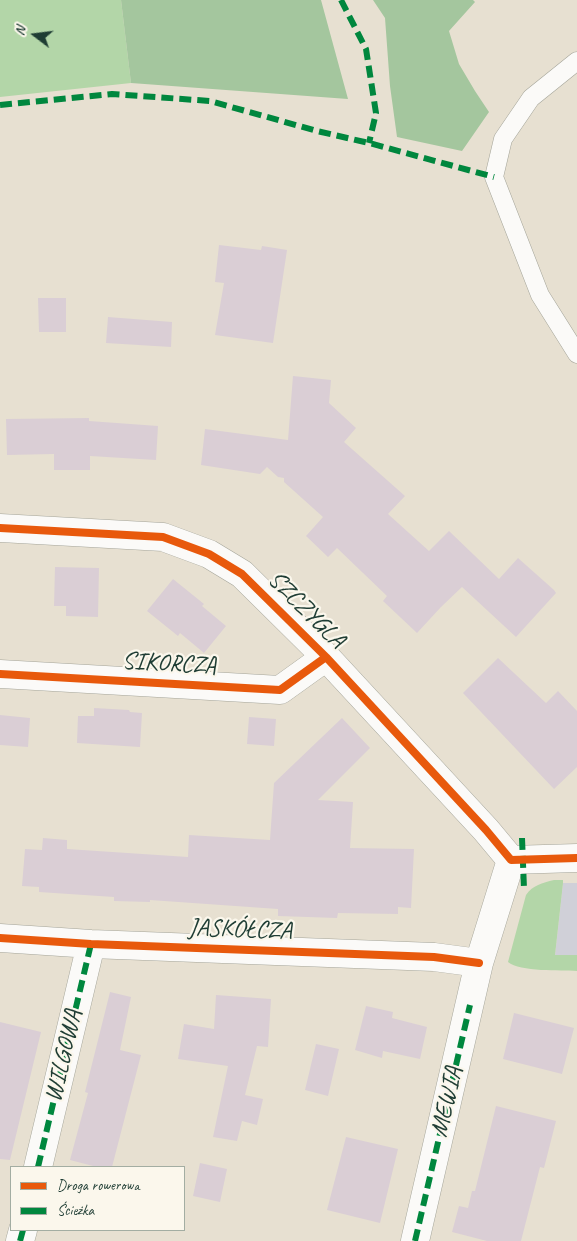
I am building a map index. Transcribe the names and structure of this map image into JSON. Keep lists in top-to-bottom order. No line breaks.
{"streets":{"street":["SZCZYGLA","SIKORCZA","JASKÓŁCZA","WILGOWA","MEWIA"]},"crossings":[["SZCZYGLA","SIKORCZA"],["JASKÓŁCZA","WILGOWA"],["JASKÓŁCZA","MEWIA"]],"legend":["Droga rowerowa","Ścieżka"],"north":"left"}
